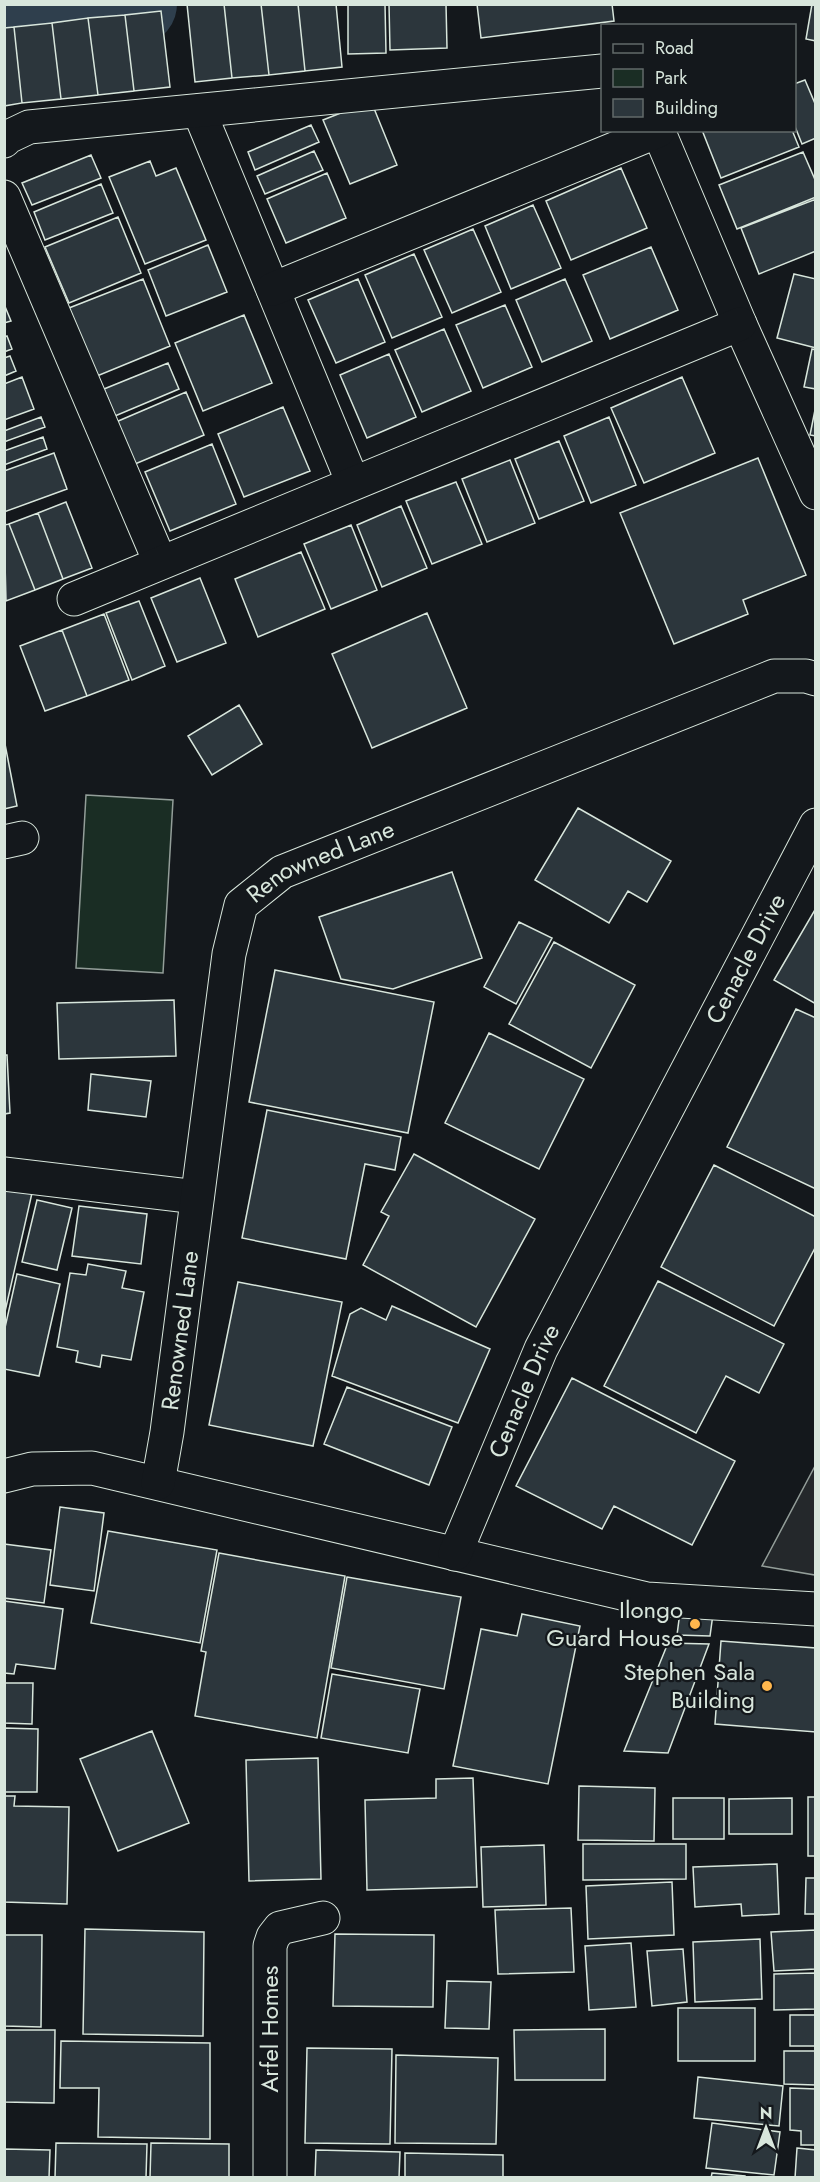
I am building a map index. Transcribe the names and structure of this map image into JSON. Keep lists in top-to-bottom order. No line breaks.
{"streets":{"street":["Renowned Lane","Cenacle Drive","Arfel Homes"]},"places":["Ilongo Guard House","Stephen Sala Building"],"legend":["Road","Park","Building"],"north":"top"}
